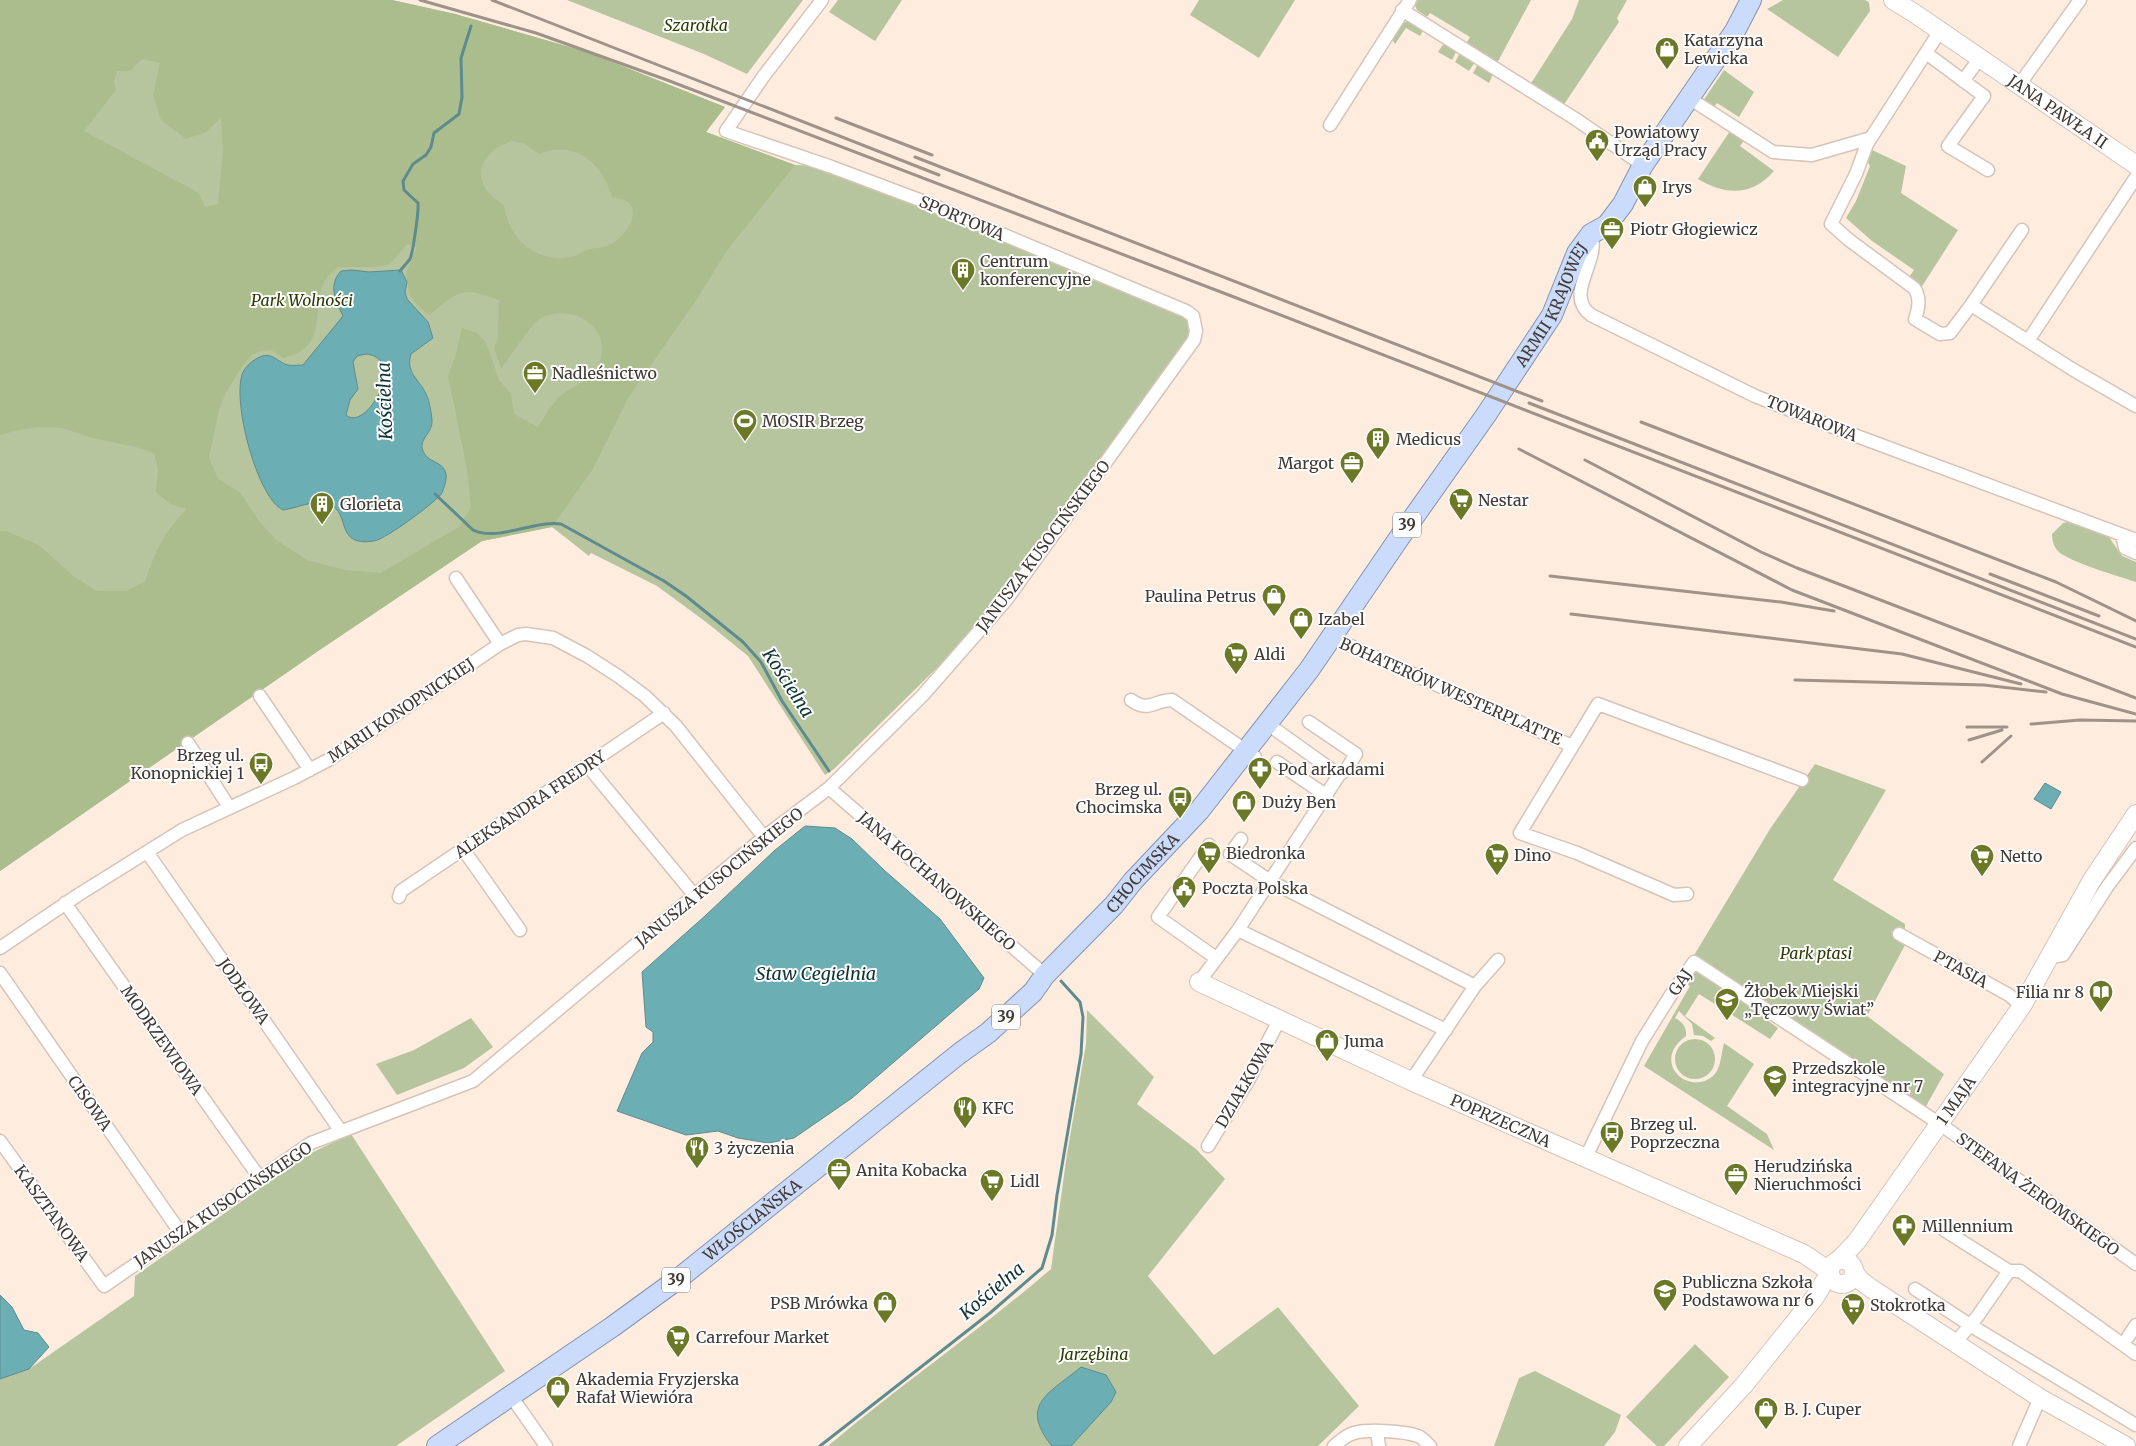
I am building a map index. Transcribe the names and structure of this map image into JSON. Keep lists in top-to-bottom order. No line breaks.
{"streets":{"main road":["ARMII KRAJOWEJ","39","CHOCIMSKA","WŁOŚCIAŃSKA"],"street":["JANA PAWŁA II","SPORTOWA","TOWAROWA","JANUSZA KUSOCIŃSKIEGO","BOHATERÓW WESTERPLATTE","MARII KONOPNICKIEJ","ALEKSANDRA FREDRY","JANA KOCHANOWSKIEGO","PTASIA","GAJ","JODŁOWA","MODRZEWIOWA","DZIAŁKOWA","1 MAJA","CISOWA","POPRZECZNA","STEFANA ŻEROMSKIEGO","KASZTANOWA"]},"crossings":[["SPORTOWA","JANUSZA KUSOCIŃSKIEGO"],["ARMII KRAJOWEJ","TOWAROWA"],["ARMII KRAJOWEJ","CHOCIMSKA"],["JANUSZA KUSOCIŃSKIEGO","MARII KONOPNICKIEJ"],["JANUSZA KUSOCIŃSKIEGO","JANA KOCHANOWSKIEGO"],["JANUSZA KUSOCIŃSKIEGO","JODŁOWA"],["JANUSZA KUSOCIŃSKIEGO","MODRZEWIOWA"],["JANUSZA KUSOCIŃSKIEGO","CISOWA"],["JANUSZA KUSOCIŃSKIEGO","KASZTANOWA"],["BOHATERÓW WESTERPLATTE","CHOCIMSKA"],["MARII KONOPNICKIEJ","ALEKSANDRA FREDRY"],["MARII KONOPNICKIEJ","JODŁOWA"],["MARII KONOPNICKIEJ","MODRZEWIOWA"],["CHOCIMSKA","WŁOŚCIAŃSKA"],["JANA KOCHANOWSKIEGO","WŁOŚCIAŃSKA"],["PTASIA","1 MAJA"],["GAJ","1 MAJA"],["GAJ","POPRZECZNA"],["GAJ","STEFANA ŻEROMSKIEGO"],["DZIAŁKOWA","POPRZECZNA"],["1 MAJA","POPRZECZNA"],["1 MAJA","STEFANA ŻEROMSKIEGO"]],"water":["Kościelna","Staw Cegielnia"],"parks":["Szarotka","Park Wolności","Park ptasi","Jarzębina"],"places":{"shop":["Katarzyna Lewicka","Irys","Paulina Petrus","Izabel","Duży Ben","Juma","PSB Mrówka","Akademia Fryzjerska Rafał Wiewióra","B. J. Cuper"],"public building":["Powiatowy Urząd Pracy","Poczta Polska"],"office":["Piotr Głogiewicz","Nadleśnictwo","Margot","Anita Kobacka","Herudzińska Nieruchmości"],"building":["Centrum konferencyjne","Medicus","Glorieta"],"sports":["MOSIR Brzeg"],"supermarket":["Nestar","Aldi","Biedronka","Dino","Netto","Lidl","Stokrotka","Carrefour Market"],"bus stop":["Brzeg ul. Konopnickiej 1","Brzeg ul. Chocimska","Brzeg ul. Poprzeczna"],"pharmacy":["Pod arkadami","Millennium"],"library":["Filia nr 8"],"school or university":["Żłobek Miejski „Tęczowy Świat”","Przedszkole integracyjne nr 7","Publiczna Szkoła Podstawowa nr 6"],"restaurant":["KFC","3 życzenia"]}}
